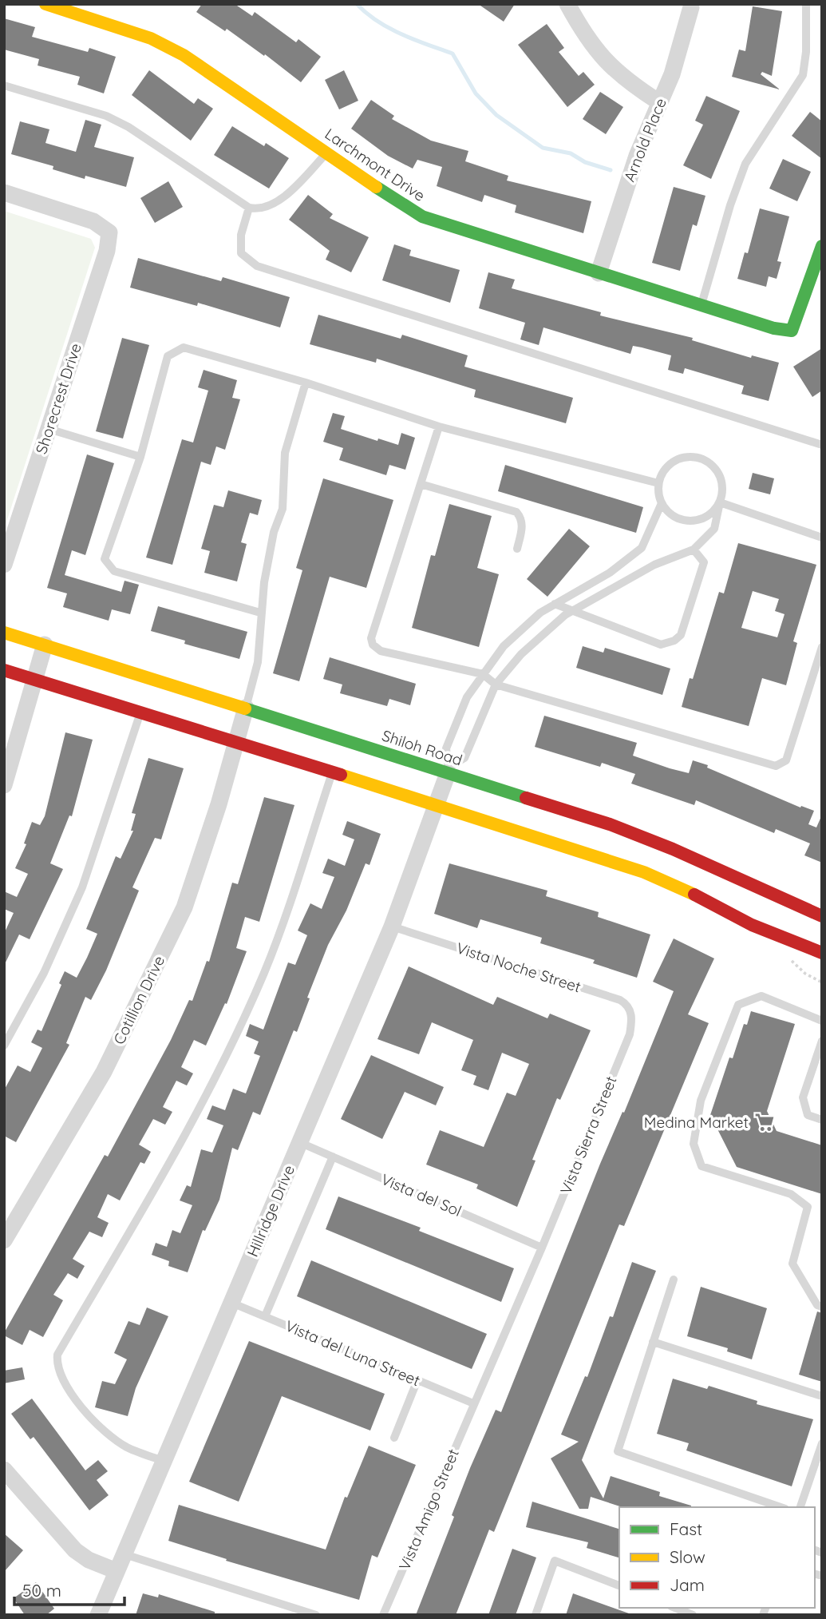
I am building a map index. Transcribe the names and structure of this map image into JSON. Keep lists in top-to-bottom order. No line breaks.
{"streets":{"main road":["Larchmont Drive","Shiloh Road"],"street":["Arnold Place","Shorecrest Drive","Cotillion Drive","Hillridge Drive"],"lane":["Vista Noche Street","Vista Sierra Street","Vista del Sol","Vista del Luna Street","Vista Amigo Street"]},"crossings":[["Arnold Place","Larchmont Drive"],["Shiloh Road","Cotillion Drive"],["Shiloh Road","Hillridge Drive"],["Vista Noche Street","Vista Sierra Street"],["Vista Noche Street","Hillridge Drive"],["Vista Sierra Street","Vista del Sol"],["Vista Sierra Street","Vista del Luna Street"],["Vista Sierra Street","Vista Amigo Street"],["Vista del Sol","Hillridge Drive"],["Hillridge Drive","Vista del Luna Street"],["Vista del Luna Street","Vista Amigo Street"]],"places":{"supermarket":["Medina Market"]},"legend":["Fast","Slow","Jam"],"scale_bar":"50 m"}
